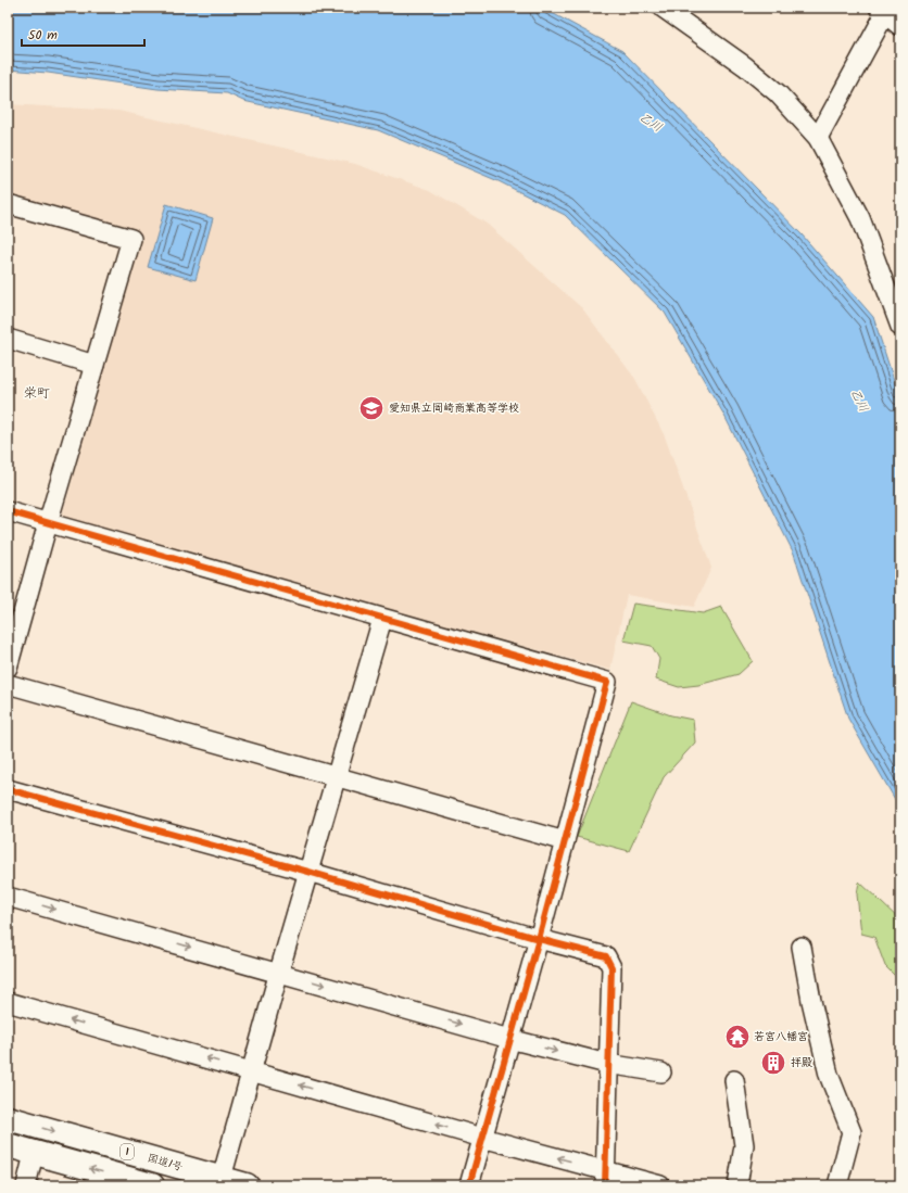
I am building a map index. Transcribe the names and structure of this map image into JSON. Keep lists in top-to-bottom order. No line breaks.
{"streets":{"highway":["1","国道1号"]},"districts":["栄町"],"water":["乙川"],"places":{"school or university":["愛知県立岡崎商業高等学校"],"temple":["若宮八幡宮"],"building":["拝殿"]},"scale_bar":"50 m"}
